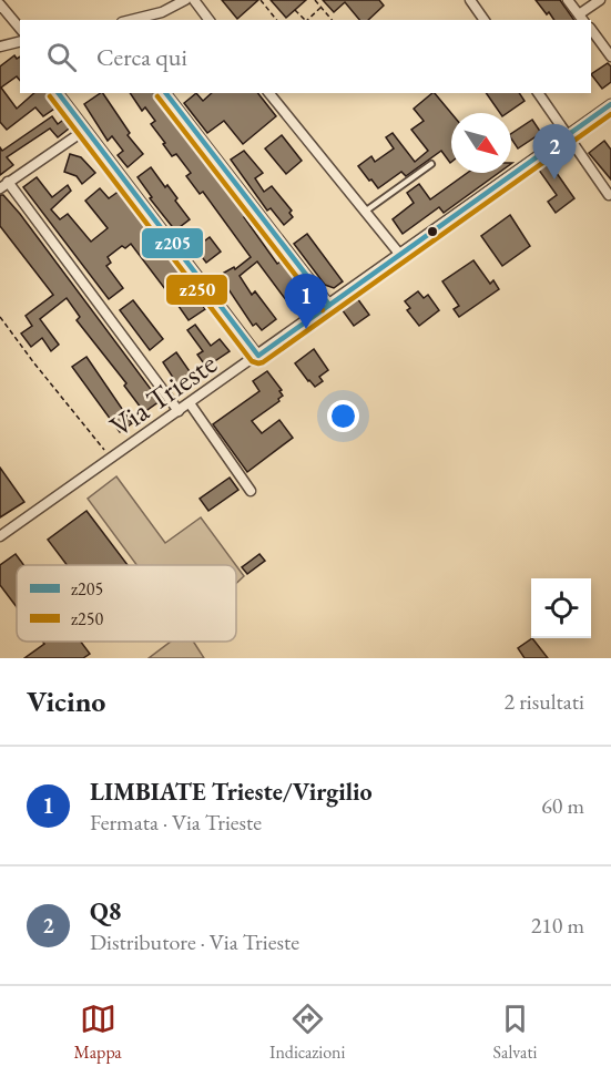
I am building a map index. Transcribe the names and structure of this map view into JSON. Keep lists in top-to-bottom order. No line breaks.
{"streets":{"street":["Via Trieste"]},"lines":["transit line z205","transit line z250"],"legend":["z205","z250"],"north":"bottom right","page":{"search":"Cerca qui","pins":["2","1"],"heading":["Vicino","2 risultati"],"list":[{"mark":"1","name":"LIMBIATE Trieste/Virgilio","note":"Fermata · Via Trieste","value":"60 m"},{"mark":"2","name":"Q8","note":"Distributore · Via Trieste","value":"210 m"}],"nav":["Mappa","Indicazioni","Salvati"]}}
